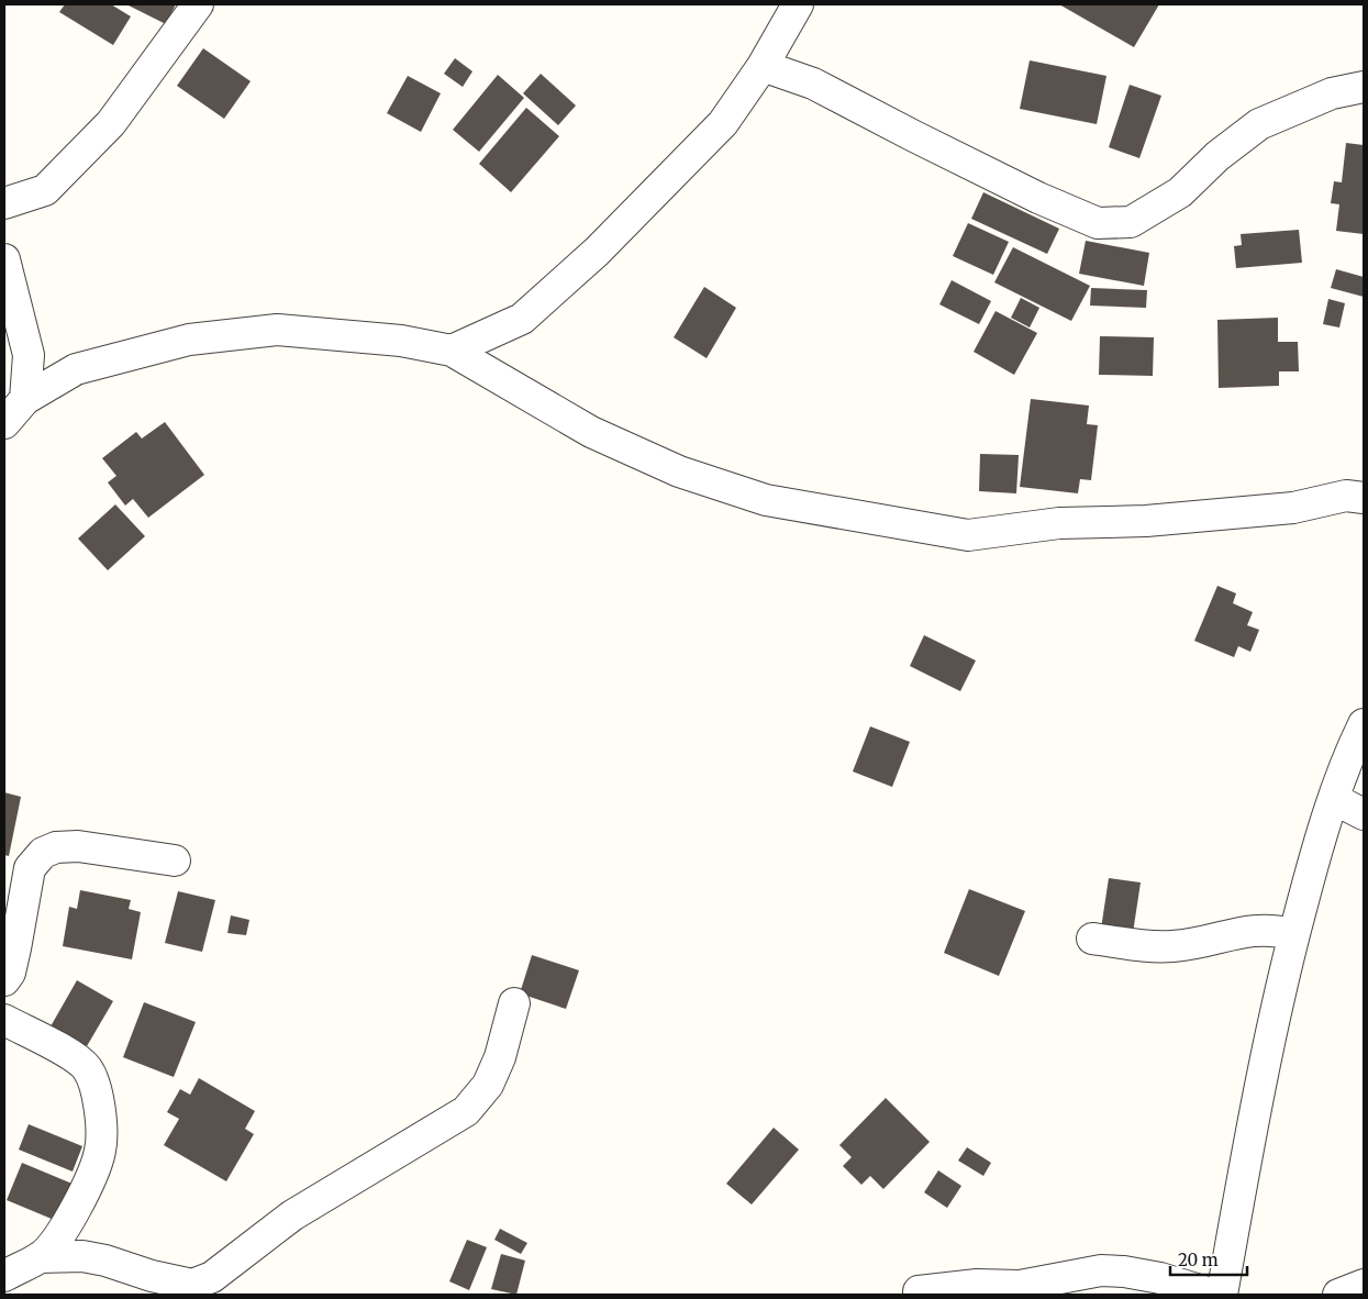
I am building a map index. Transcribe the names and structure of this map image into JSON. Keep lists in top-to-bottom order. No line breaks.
{"scale_bar":"20 m"}
